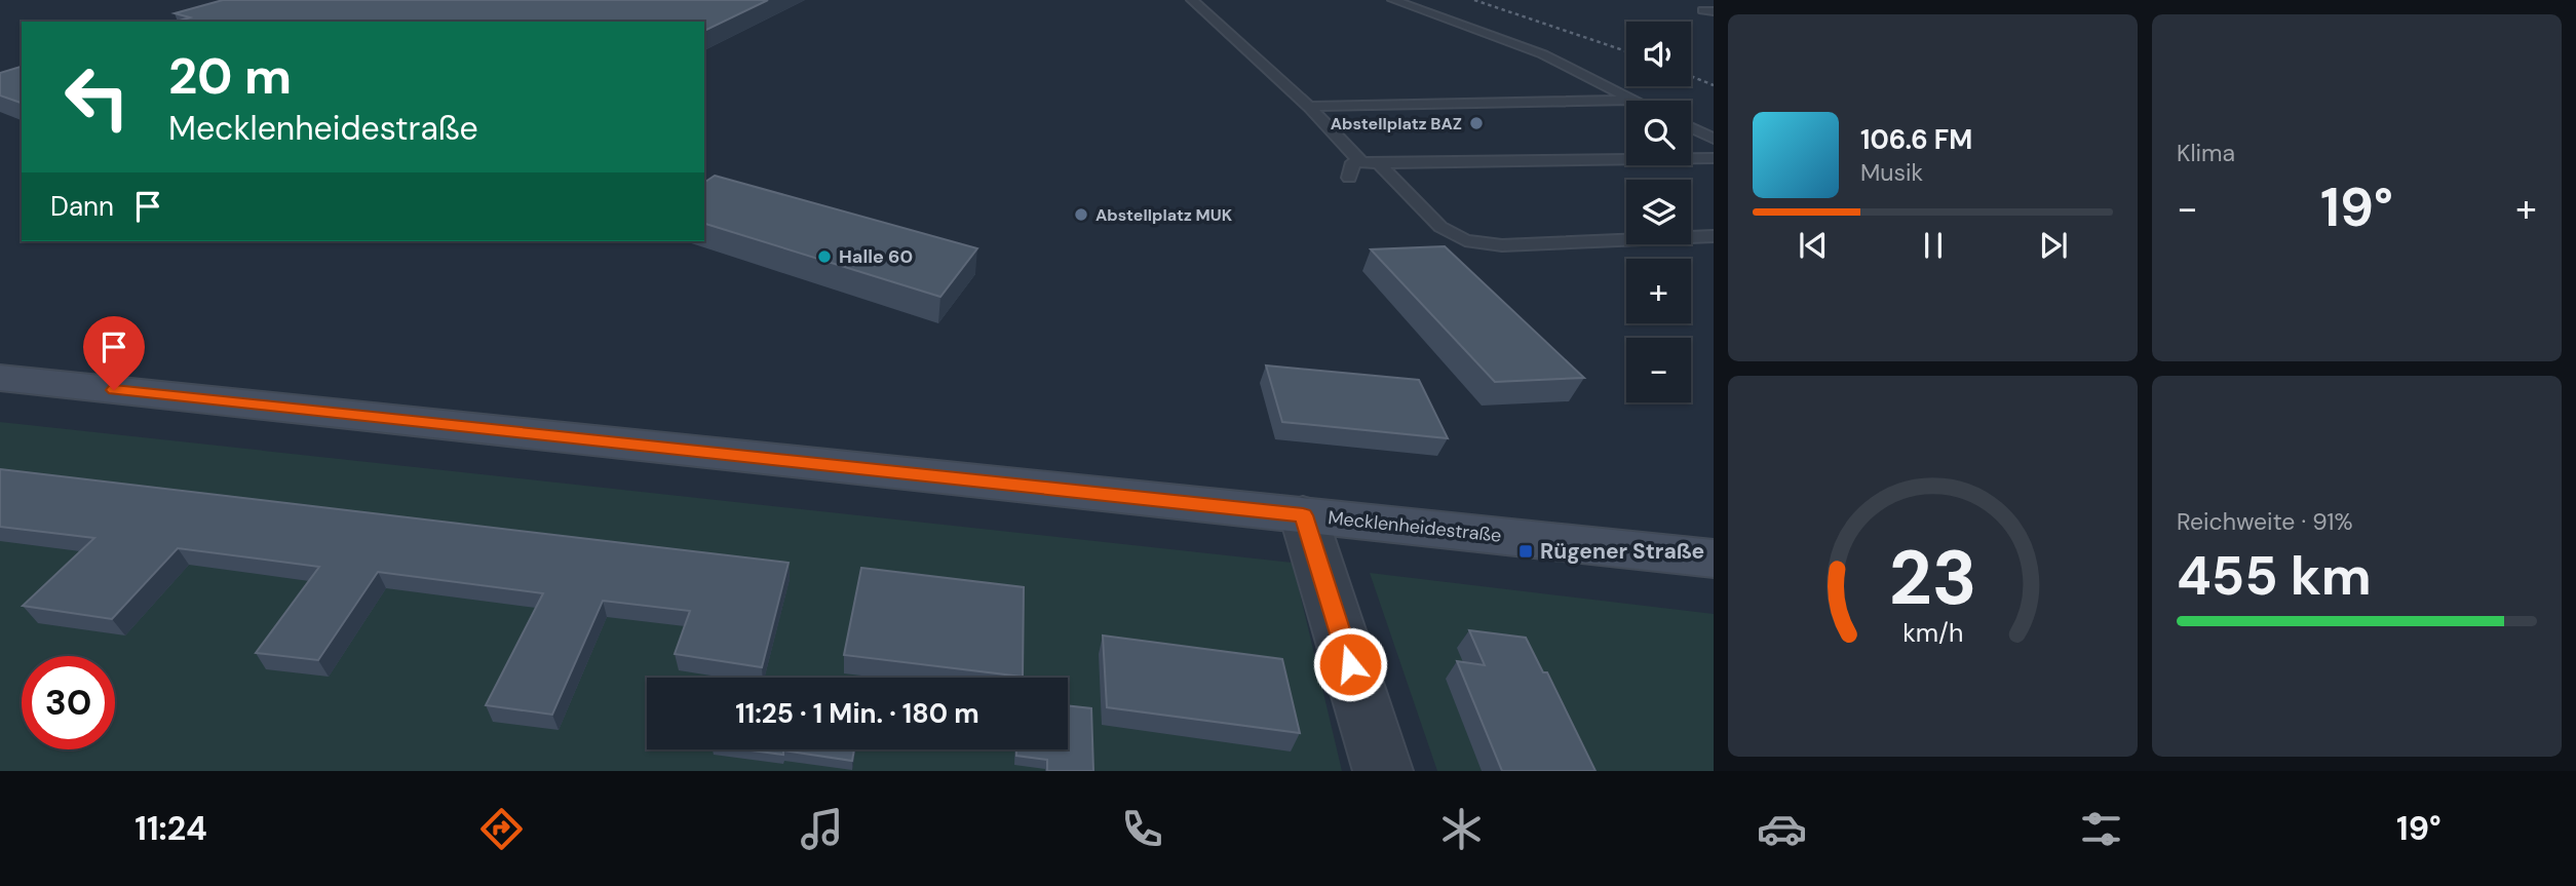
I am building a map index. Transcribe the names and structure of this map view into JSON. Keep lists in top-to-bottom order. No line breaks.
{"streets":{"main road":["Mecklenheidestraße"]},"places":{"other":["Abstellplatz BAZ","Abstellplatz MUK","Halle 60"],"transit":["Rügener Straße"]},"page":{"tile":["Klima",["Reichweite · 91%","455 km"]],"map_buttons":["+","−"],"turn":["20 m","Mecklenheidestraße"],"song":["106.6 FM","Musik"],"then":"Dann","heat":["−","19°","+"],"limit":"30","trip":"11:25 · 1 Min. · 180 m","tabs":["11:24","19°"],"gauge":["23","km/h"]}}
